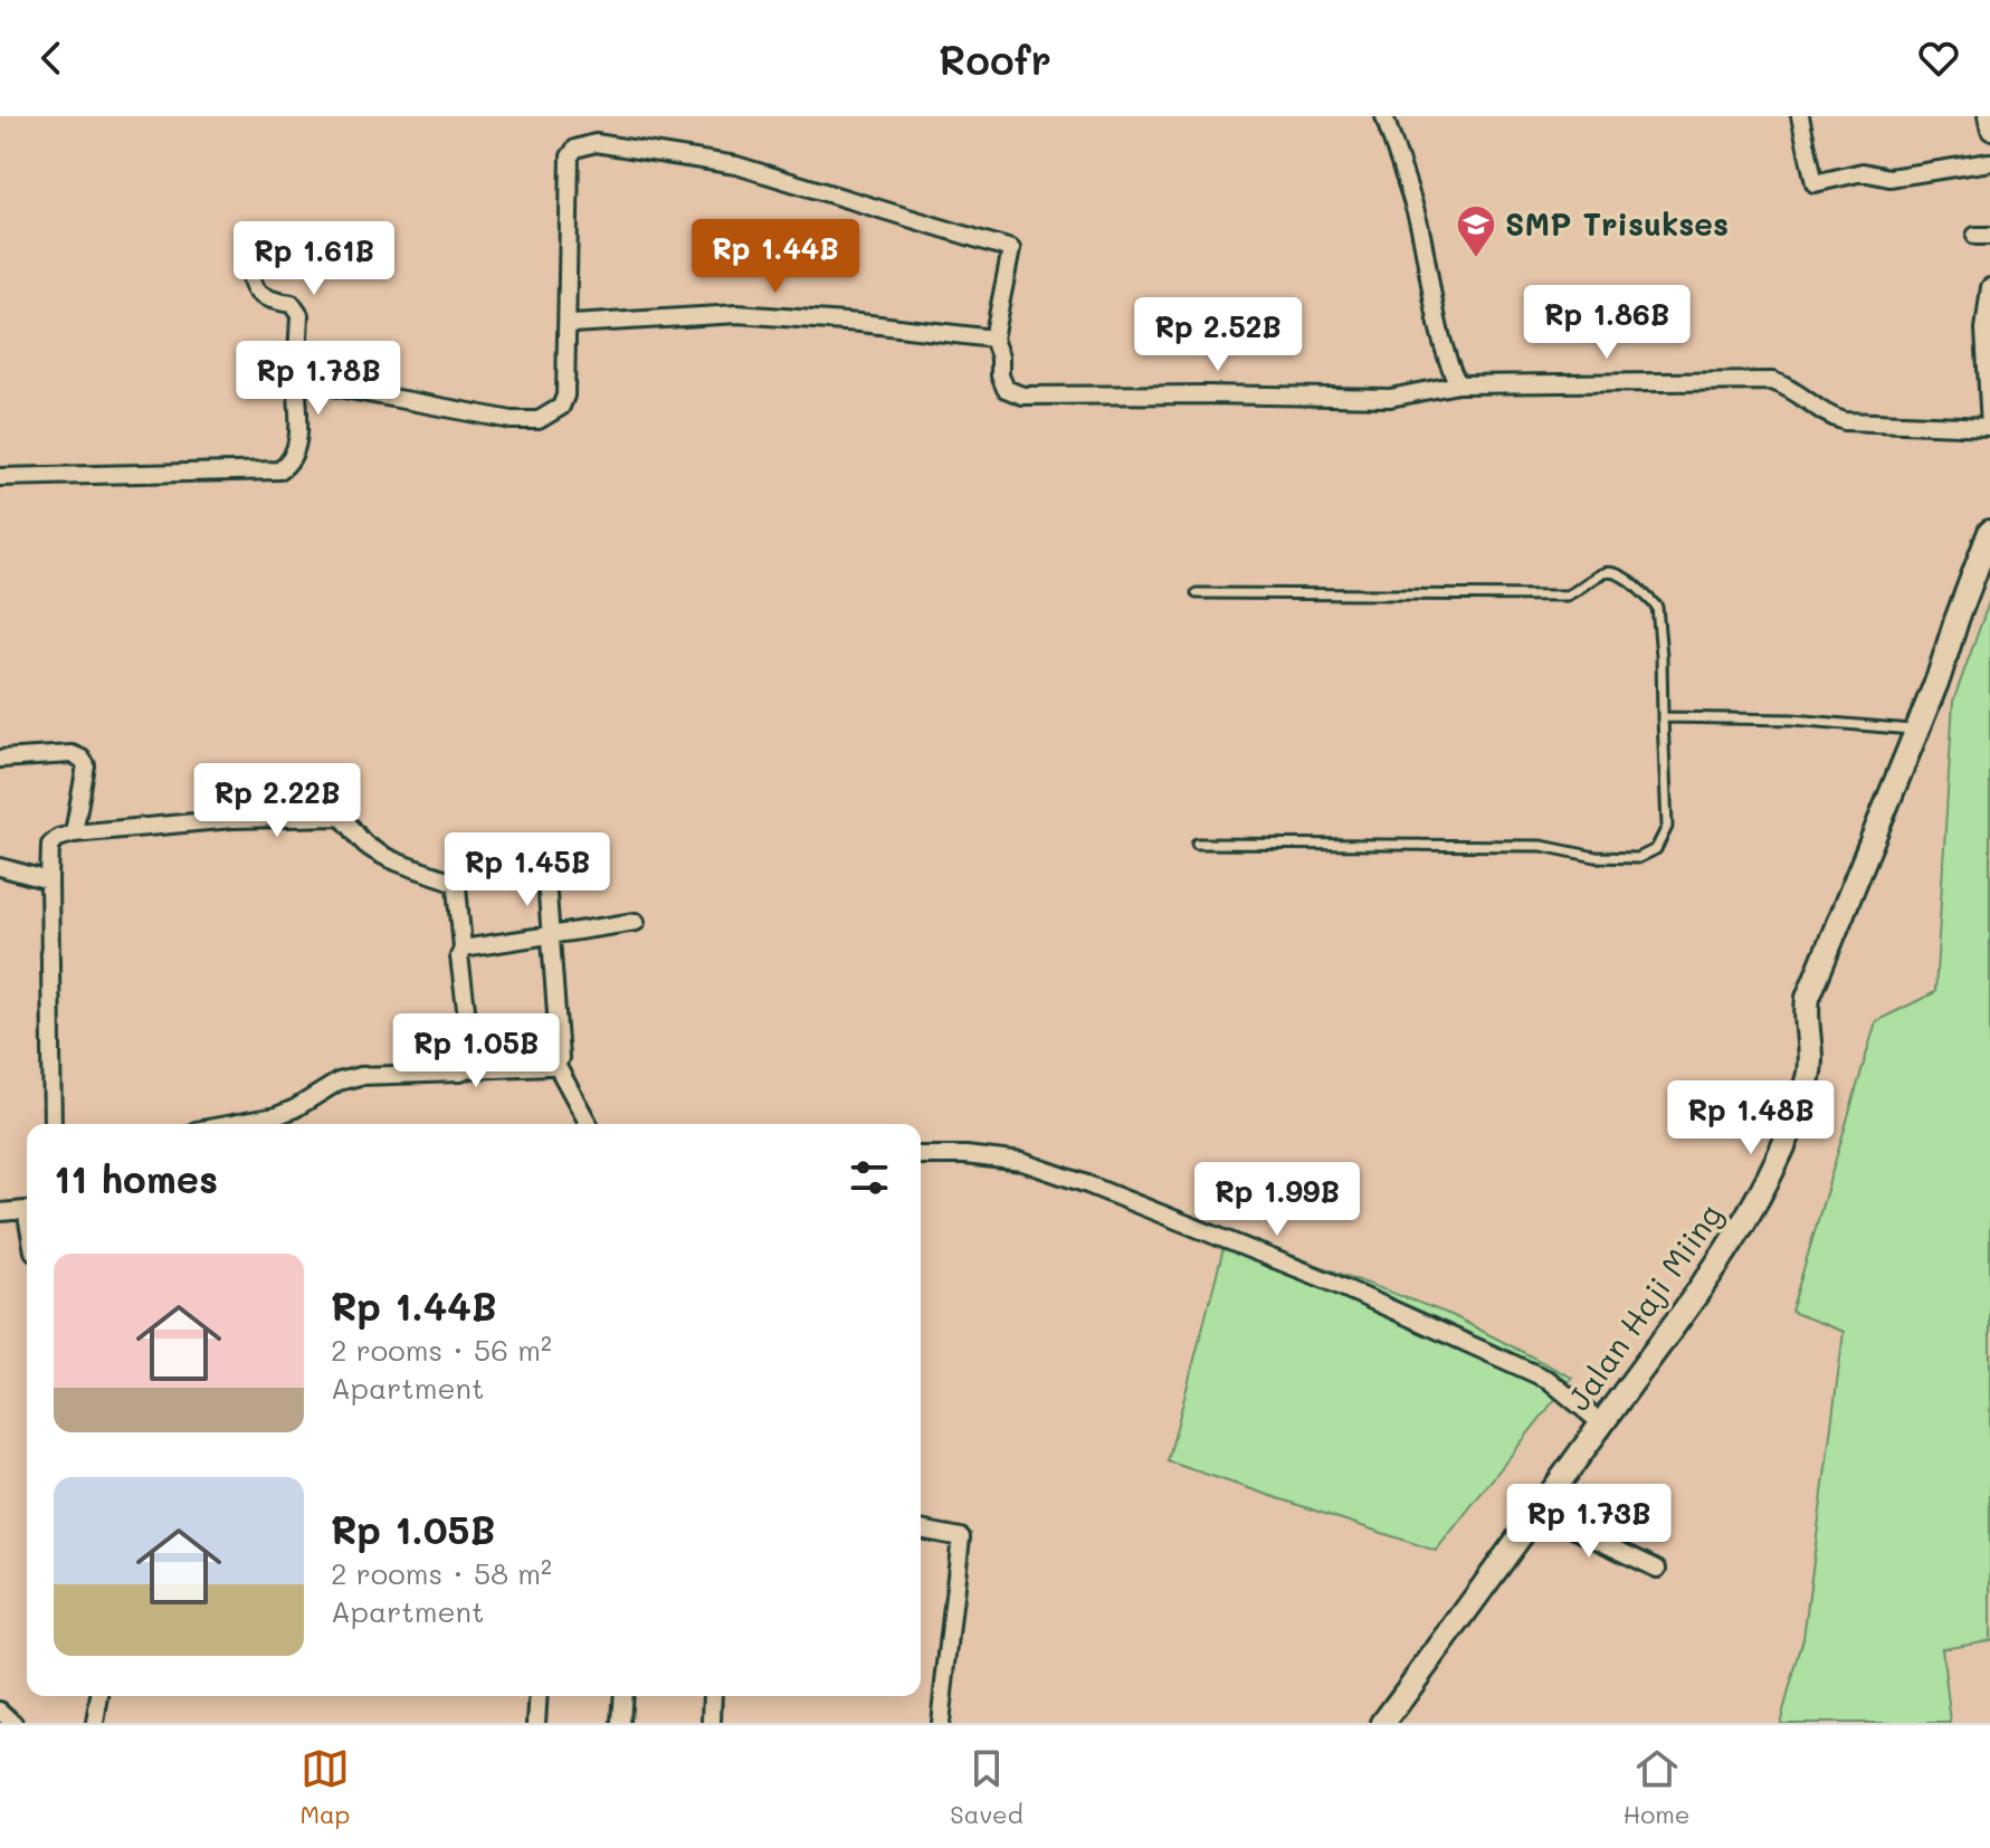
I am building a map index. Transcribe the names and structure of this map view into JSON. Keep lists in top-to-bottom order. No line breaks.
{"streets":{"main road":["Jalan Haji Miing"]},"places":{"school or university":["SMP Trisukses"]},"page":{"header":"Roofr","price":["Rp 1.44B","Rp 1.61B","Rp 1.86B","Rp 2.52B","Rp 1.78B","Rp 2.22B","Rp 1.45B","Rp 1.05B","Rp 1.48B","Rp 1.99B","Rp 1.73B"],"heading":"11 homes","list":[{"name":"Rp 1.44B","note":"2 rooms · 56 m² · Apartment"},{"name":"Rp 1.05B","note":"2 rooms · 58 m² · Apartment"}],"tabs":["Map","Saved","Home"]}}
